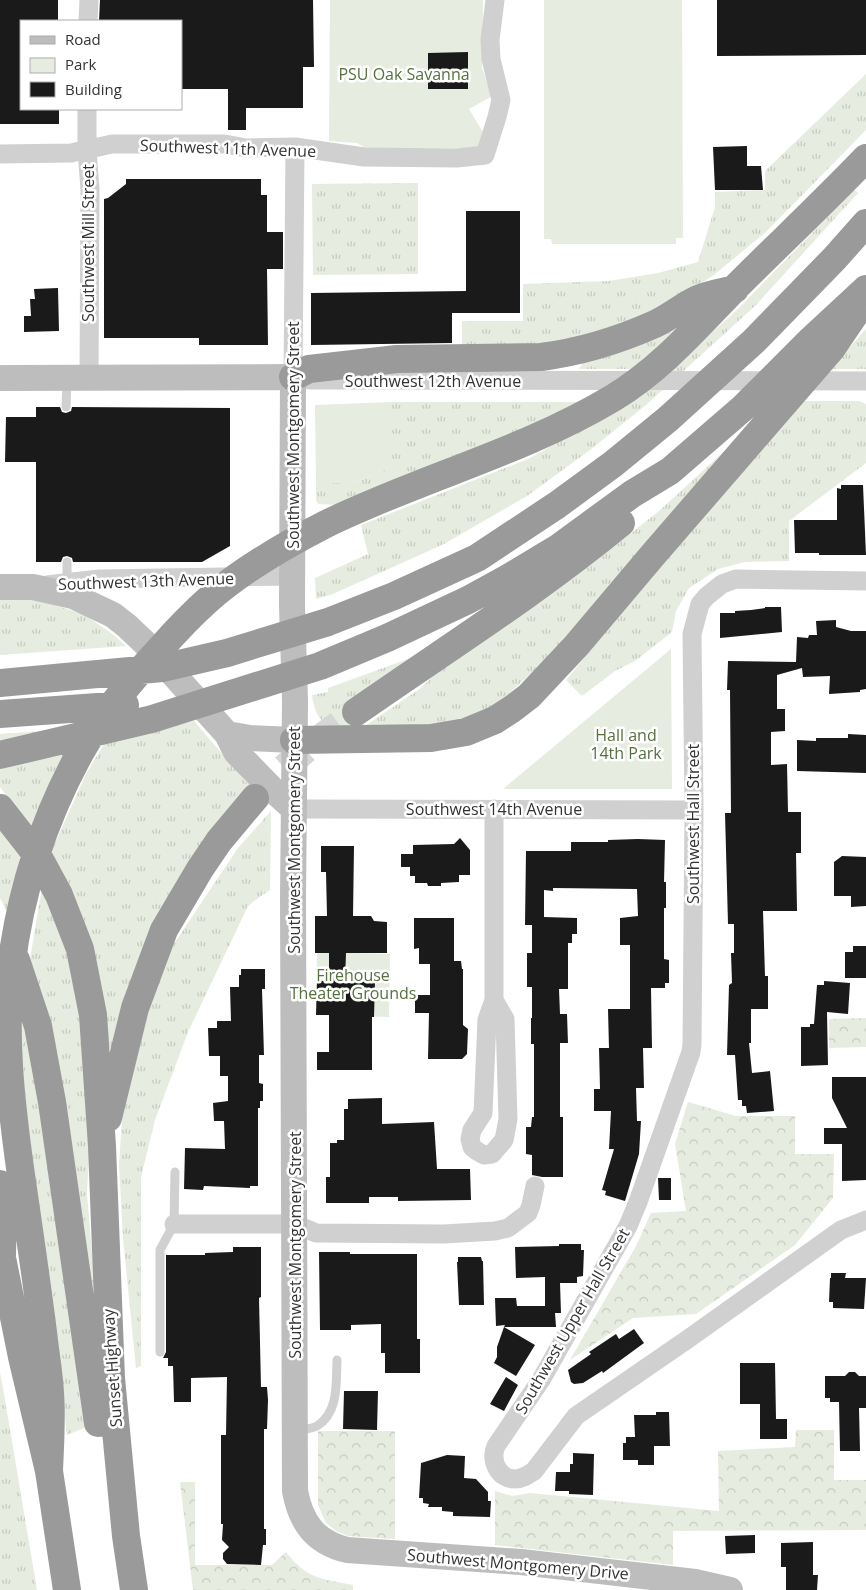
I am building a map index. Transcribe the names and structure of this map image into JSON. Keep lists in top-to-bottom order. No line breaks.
{"streets":{"highway":["Sunset Highway"],"street":["Southwest 11th Avenue","Southwest Mill Street","Southwest 12th Avenue","Southwest Montgomery Street","Southwest 13th Avenue","Southwest 14th Avenue","Southwest Hall Street","Southwest Upper Hall Street","Southwest Montgomery Drive"]},"crossings":[["Southwest 11th Avenue","Southwest Mill Street"],["Southwest 11th Avenue","Southwest Montgomery Street"],["Southwest Mill Street","Southwest 12th Avenue"],["Southwest 12th Avenue","Southwest Montgomery Street"],["Southwest Montgomery Street","Southwest 13th Avenue"],["Southwest Montgomery Street","Southwest 14th Avenue"],["Southwest Montgomery Street","Southwest Montgomery Drive"],["Southwest 14th Avenue","Southwest Hall Street"],["Southwest Hall Street","Southwest Upper Hall Street"]],"parks":["PSU Oak Savanna","Hall and 14th Park","Firehouse Theater Grounds"],"legend":["Road","Park","Building"]}
